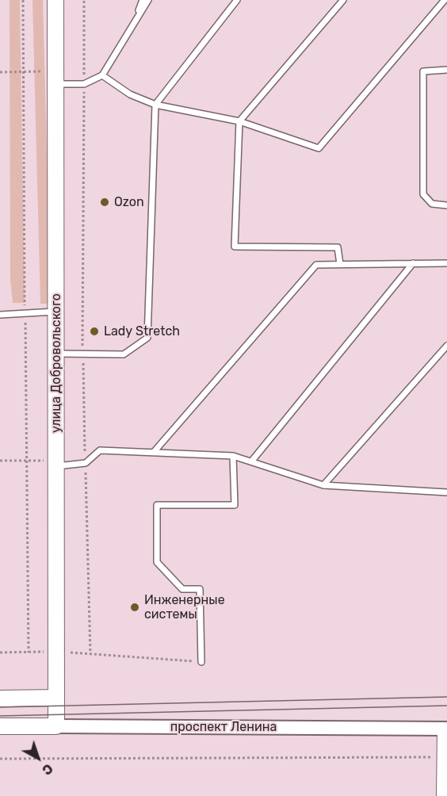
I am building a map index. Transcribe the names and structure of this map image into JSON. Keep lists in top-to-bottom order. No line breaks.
{"streets":{"main road":["улица Добровольского","проспект Ленина"]},"crossings":[["улица Добровольского","проспект Ленина"]],"places":["Ozon","Lady Stretch","Инженерные системы"],"north":"bottom right"}
